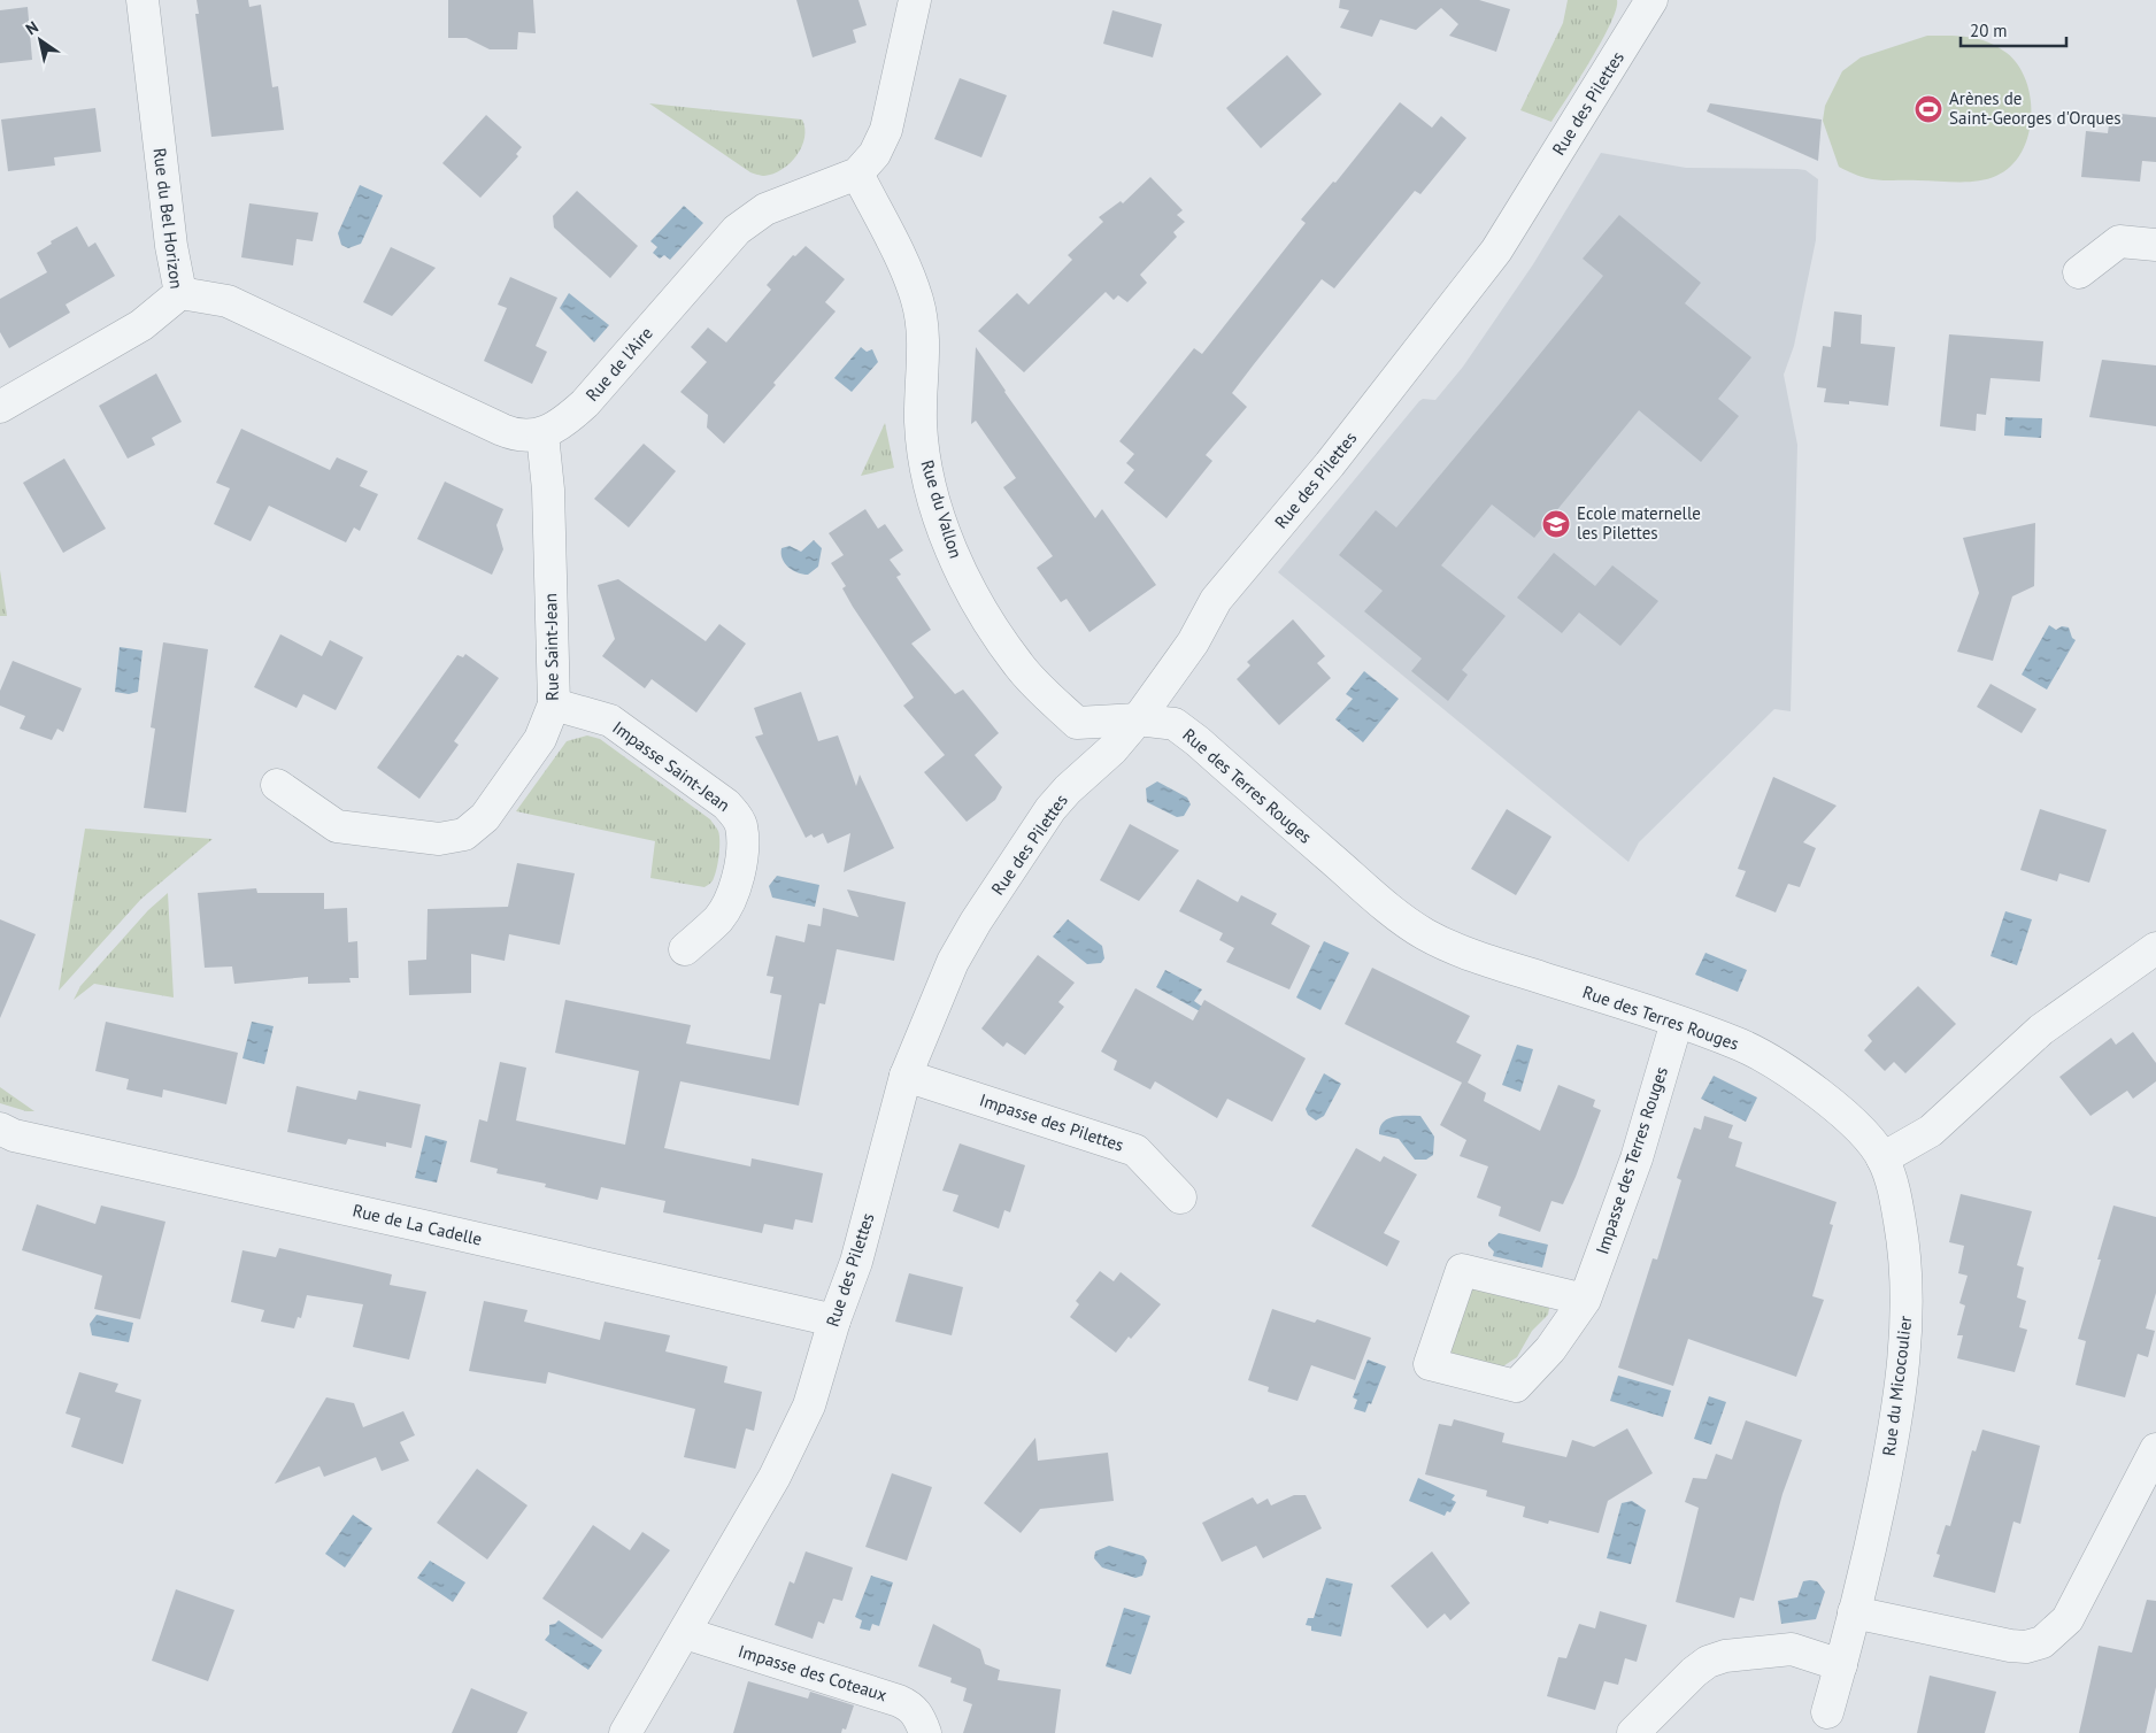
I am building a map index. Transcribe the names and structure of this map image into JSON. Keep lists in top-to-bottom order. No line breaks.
{"streets":{"street":["Rue des Pilettes","Rue du Bel Horizon","Rue de l'Aire","Rue du Vallon","Rue Saint-Jean","Impasse Saint-Jean","Rue des Terres Rouges","Impasse des Pilettes","Impasse des Terres Rouges","Rue de La Cadelle","Rue du Micocoulier","Impasse des Coteaux"]},"crossings":[["Rue des Pilettes","Rue du Vallon"],["Rue des Pilettes","Rue des Terres Rouges"],["Rue des Pilettes","Impasse des Pilettes"],["Rue des Pilettes","Rue de La Cadelle"],["Rue des Pilettes","Impasse des Coteaux"],["Rue de l'Aire","Rue du Vallon"],["Rue de l'Aire","Rue Saint-Jean"],["Rue du Vallon","Rue des Terres Rouges"],["Rue Saint-Jean","Impasse Saint-Jean"],["Rue des Terres Rouges","Impasse des Terres Rouges"],["Rue des Terres Rouges","Rue du Micocoulier"]],"places":{"sports":["Arènes de Saint-Georges d'Orques"],"school or university":["Ecole maternelle les Pilettes"]},"scale_bar":"20 m","north":"top left"}
